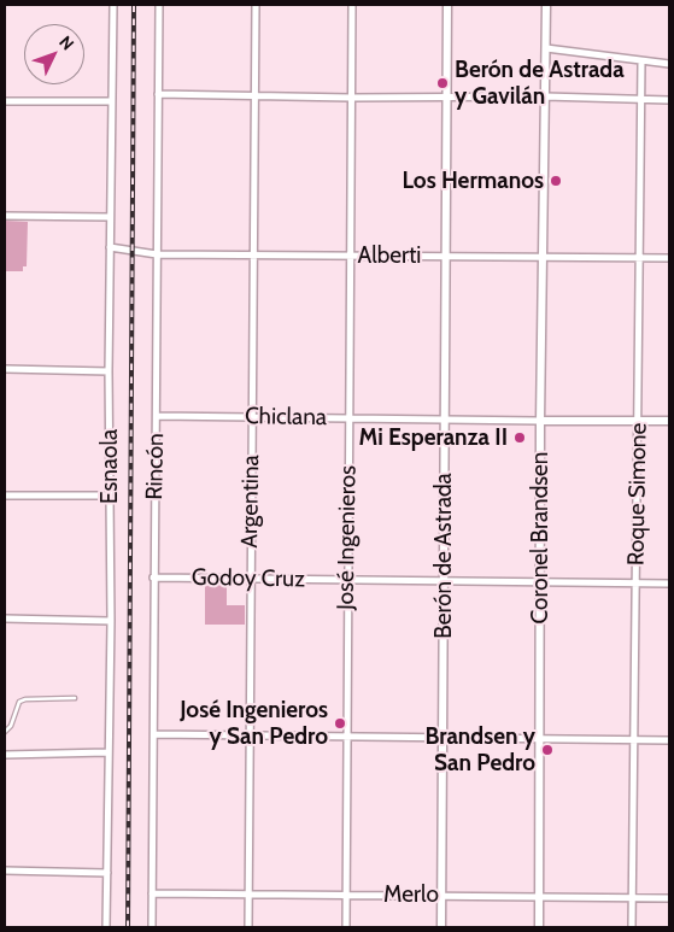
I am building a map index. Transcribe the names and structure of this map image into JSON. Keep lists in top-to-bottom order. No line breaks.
{"streets":{"street":["Alberti","Chiclana","Esnaola","Rincón","Roque Simone","Argentina","José Ingenieros","Coronel Brandsen","Berón de Astrada","Godoy Cruz","Merlo"]},"crossings":[["Alberti","Esnaola"],["Alberti","Rincón"],["Alberti","Roque Simone"],["Alberti","Argentina"],["Alberti","José Ingenieros"],["Alberti","Coronel Brandsen"],["Alberti","Berón de Astrada"],["Chiclana","Rincón"],["Chiclana","Roque Simone"],["Chiclana","Argentina"],["Chiclana","José Ingenieros"],["Chiclana","Coronel Brandsen"],["Chiclana","Berón de Astrada"],["Rincón","Godoy Cruz"],["Rincón","Merlo"],["Roque Simone","Godoy Cruz"],["Roque Simone","Merlo"],["Argentina","Godoy Cruz"],["Argentina","Merlo"],["José Ingenieros","Godoy Cruz"],["José Ingenieros","Merlo"],["Coronel Brandsen","Godoy Cruz"],["Coronel Brandsen","Merlo"],["Berón de Astrada","Godoy Cruz"],["Berón de Astrada","Merlo"]],"places":["Berón de Astrada y Gavilán","Los Hermanos","Mi Esperanza II","José Ingenieros y San Pedro","Brandsen y San Pedro"],"north":"top right"}
